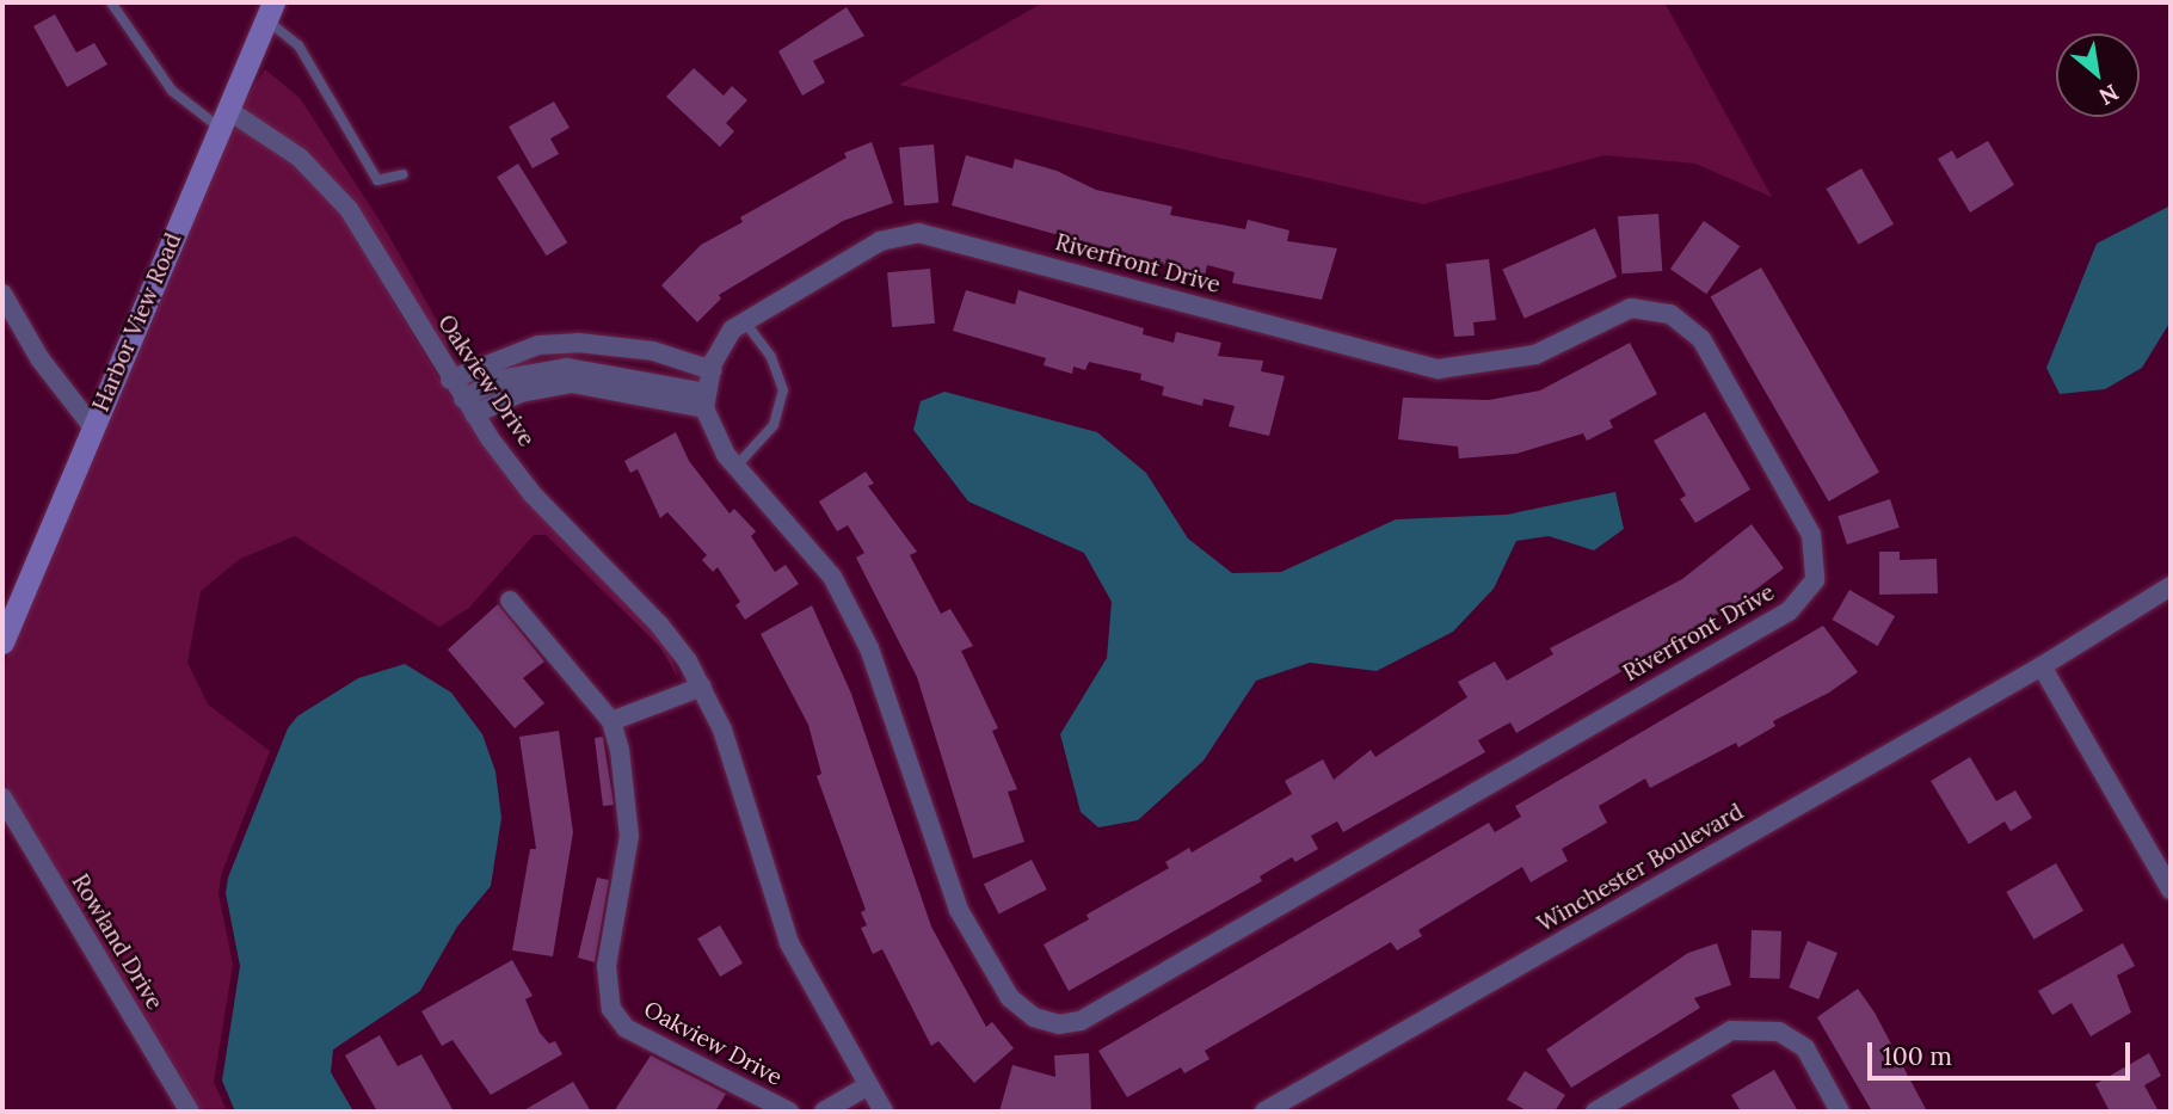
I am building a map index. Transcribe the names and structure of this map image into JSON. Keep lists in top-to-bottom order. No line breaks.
{"streets":{"main road":["Harbor View Road"],"street":["Riverfront Drive","Oakview Drive","Winchester Boulevard","Rowland Drive"]},"crossings":[["Harbor View Road","Oakview Drive"]],"scale_bar":"100 m","north":"bottom right"}
